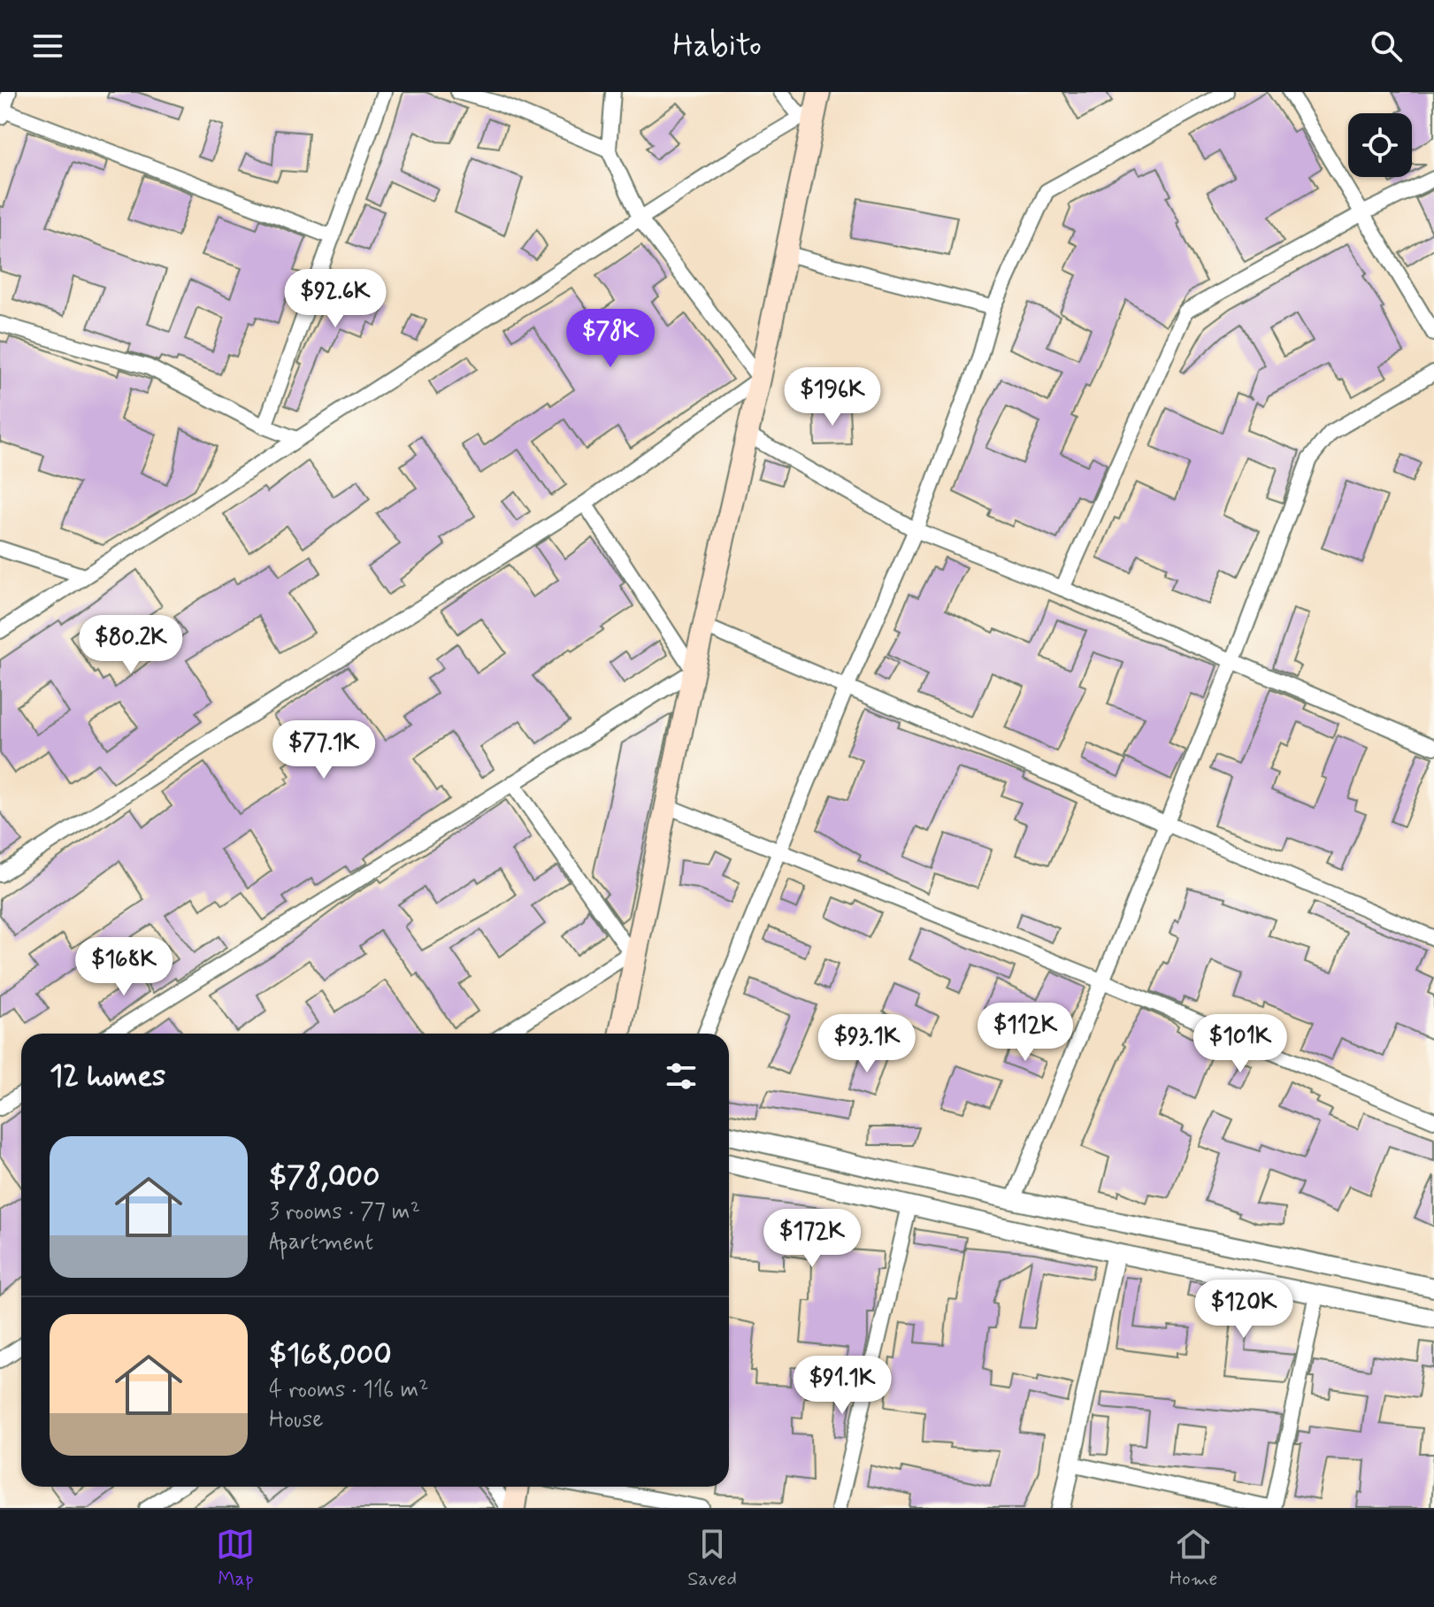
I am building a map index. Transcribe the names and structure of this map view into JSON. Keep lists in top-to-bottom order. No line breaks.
{"page":{"header":"Habito","price":["$92.6K","$78K","$196K","$80.2K","$77.1K","$168K","$112K","$93.1K","$101K","$172K","$120K","$91.1K"],"heading":"12 homes","list":[{"name":"$78,000","note":"3 rooms · 77 m² · Apartment"},{"name":"$168,000","note":"4 rooms · 116 m² · House"}],"tabs":["Map","Saved","Home"]}}
